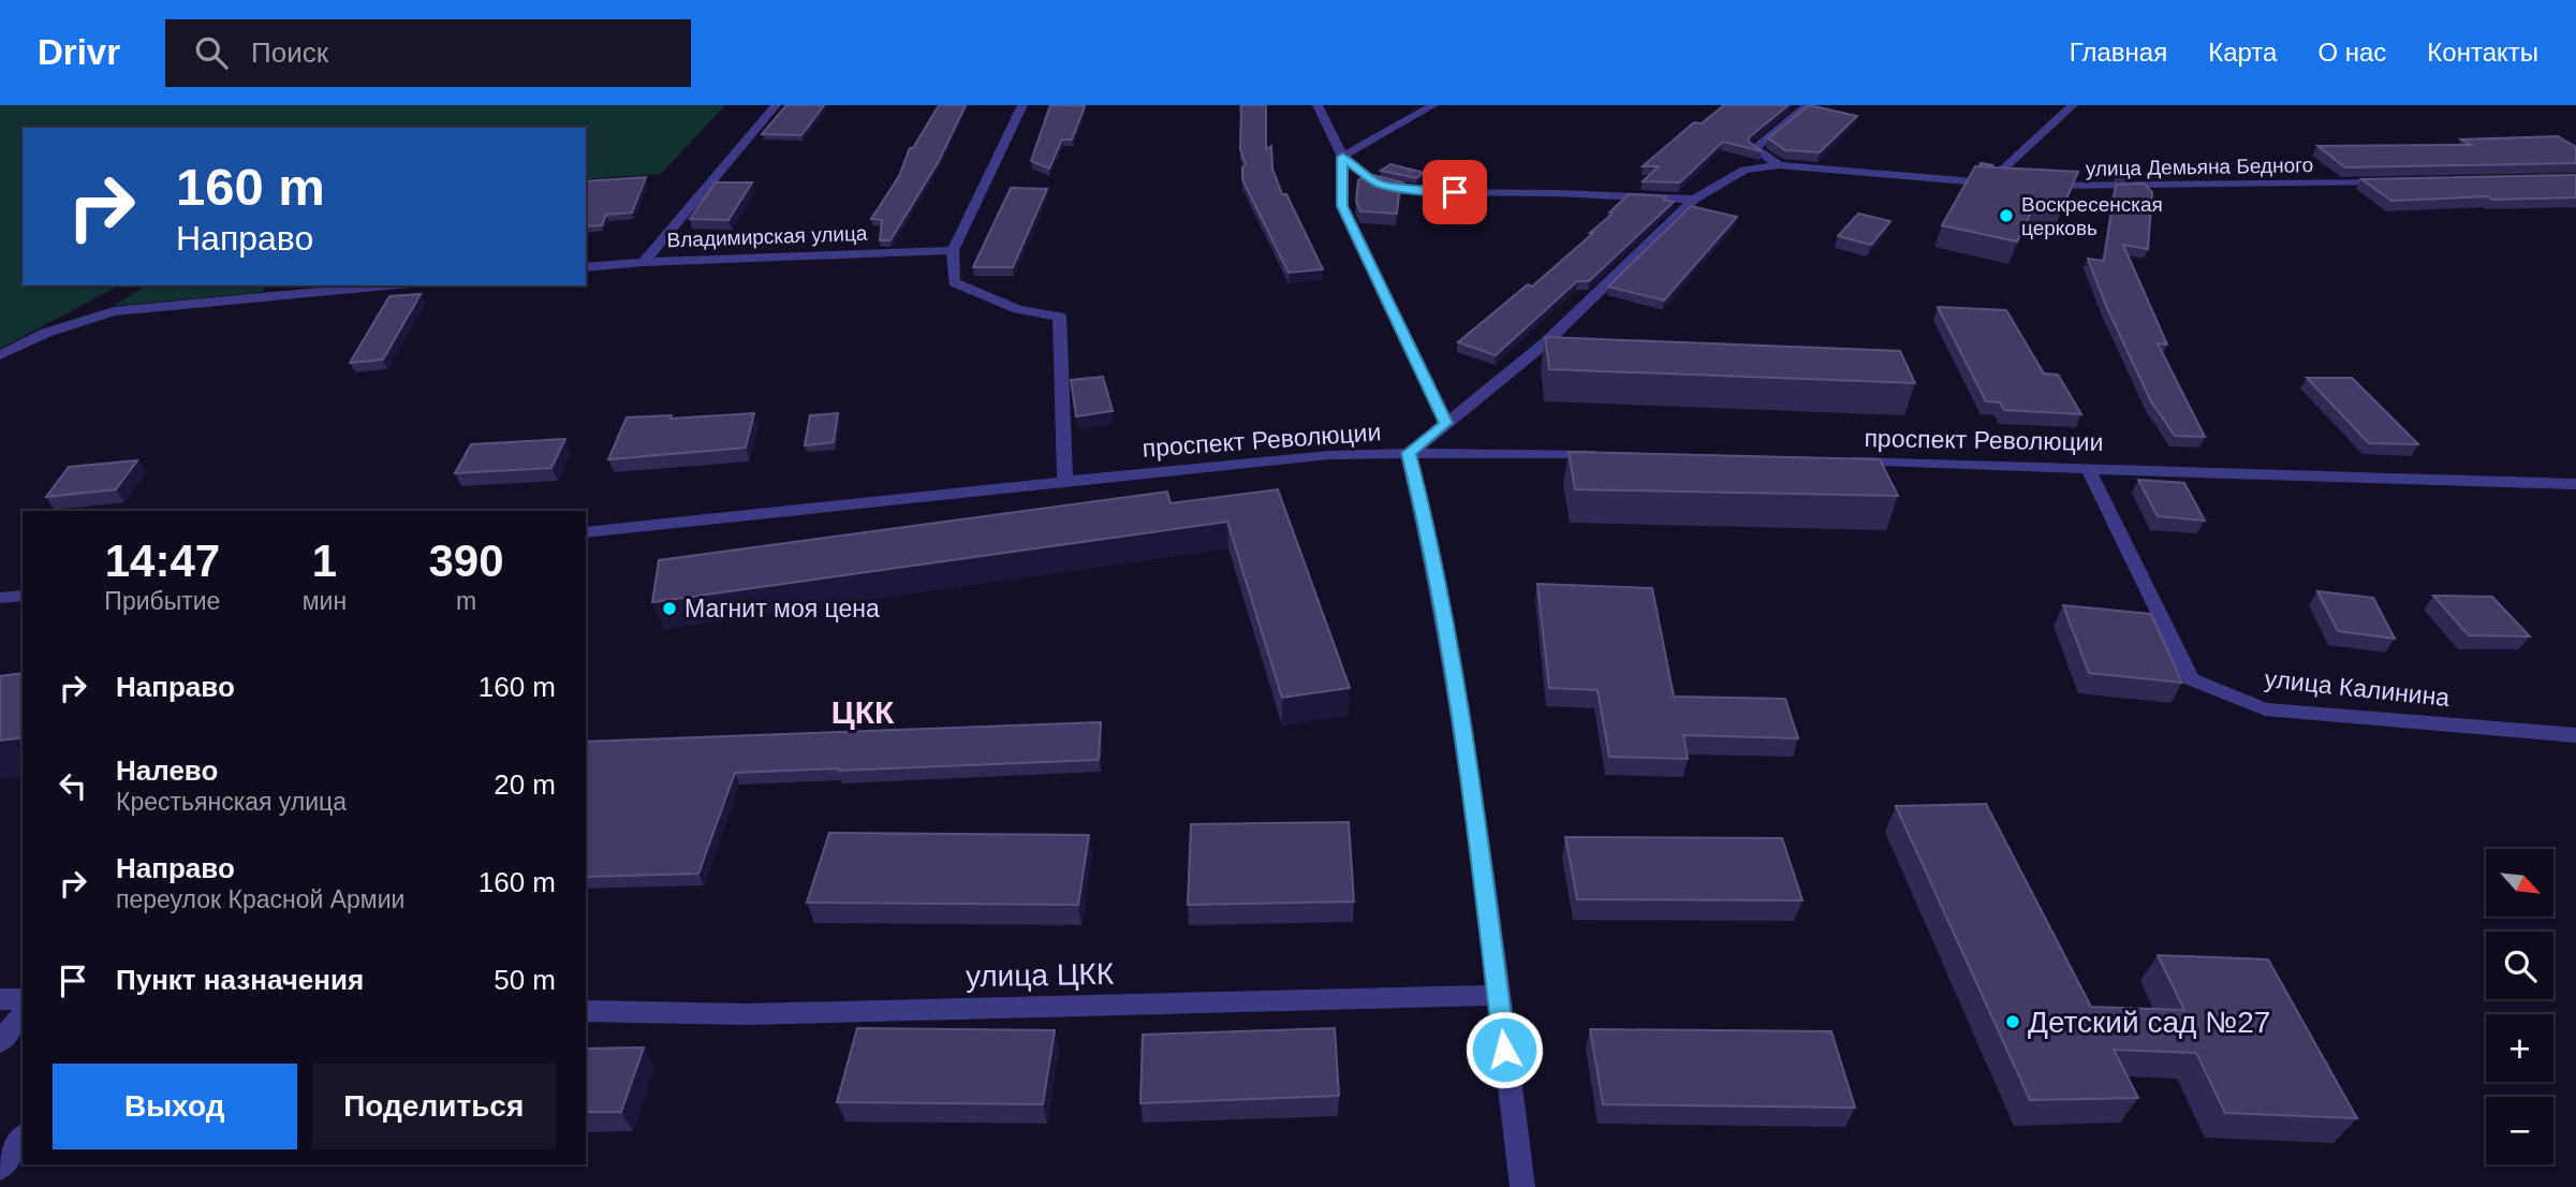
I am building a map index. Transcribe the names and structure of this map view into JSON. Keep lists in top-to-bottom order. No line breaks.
{"streets":{"street":["улица Демьяна Бедного","Владимирская улица","проспект Революции","улица Калинина","улица ЦКК"]},"crossings":[["проспект Революции","улица Калинина"]],"districts":["ЦКК"],"places":["Воскресенская церковь","Магнит моя цена","Детский сад №27"],"north":"bottom right","page":{"header":"Drivr","search":"Поиск","nav":["Главная","Карта","О нас","Контакты"],"turn":["160 m","Направо"],"eta":["14:47","Прибытие","1","мин","390","m"],"list":[{"name":"Направо","value":"160 m"},{"name":"Налево","note":"Крестьянская улица","value":"20 m"},{"name":"Направо","note":"переулок Красной Армии","value":"160 m"},{"name":"Пункт назначения","value":"50 m"}],"map_buttons":["+","−"],"buttons":["Выход","Поделиться"]}}
